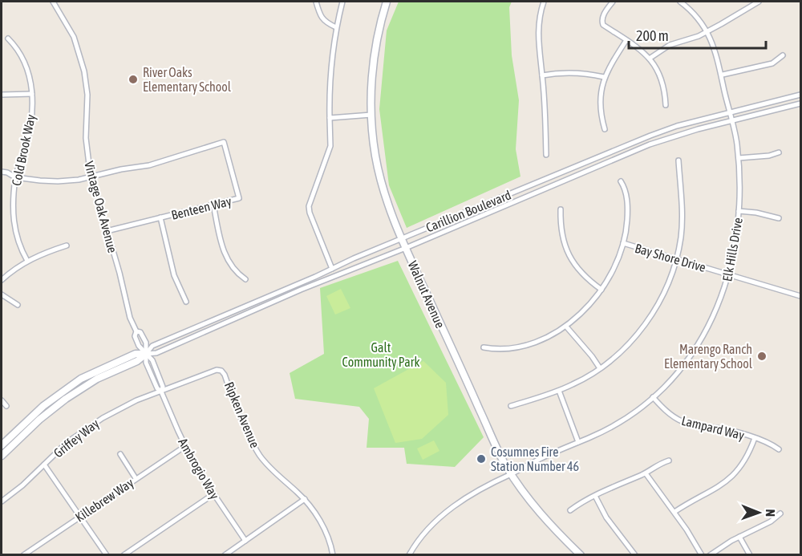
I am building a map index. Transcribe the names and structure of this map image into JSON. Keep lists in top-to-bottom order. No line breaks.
{"streets":{"street":["Cold Brook Way","Vintage Oak Avenue","Benteen Way","Carillion Boulevard","Elk Hills Drive","Bay Shore Drive","Walnut Avenue","Ripken Avenue","Lampard Way","Griffey Way","Ambrogio Way","Killebrew Way"]},"crossings":[["Vintage Oak Avenue","Benteen Way"],["Vintage Oak Avenue","Carillion Boulevard"],["Vintage Oak Avenue","Ambrogio Way"],["Carillion Boulevard","Elk Hills Drive"],["Carillion Boulevard","Walnut Avenue"],["Carillion Boulevard","Ambrogio Way"],["Elk Hills Drive","Bay Shore Drive"],["Elk Hills Drive","Walnut Avenue"],["Elk Hills Drive","Lampard Way"],["Ripken Avenue","Griffey Way"],["Ripken Avenue","Ambrogio Way"],["Griffey Way","Ambrogio Way"],["Ambrogio Way","Killebrew Way"]],"parks":["Galt Community Park"],"places":["River Oaks Elementary School","Marengo Ranch Elementary School","Cosumnes Fire Station Number 46"],"scale_bar":"200 m","north":"right"}
